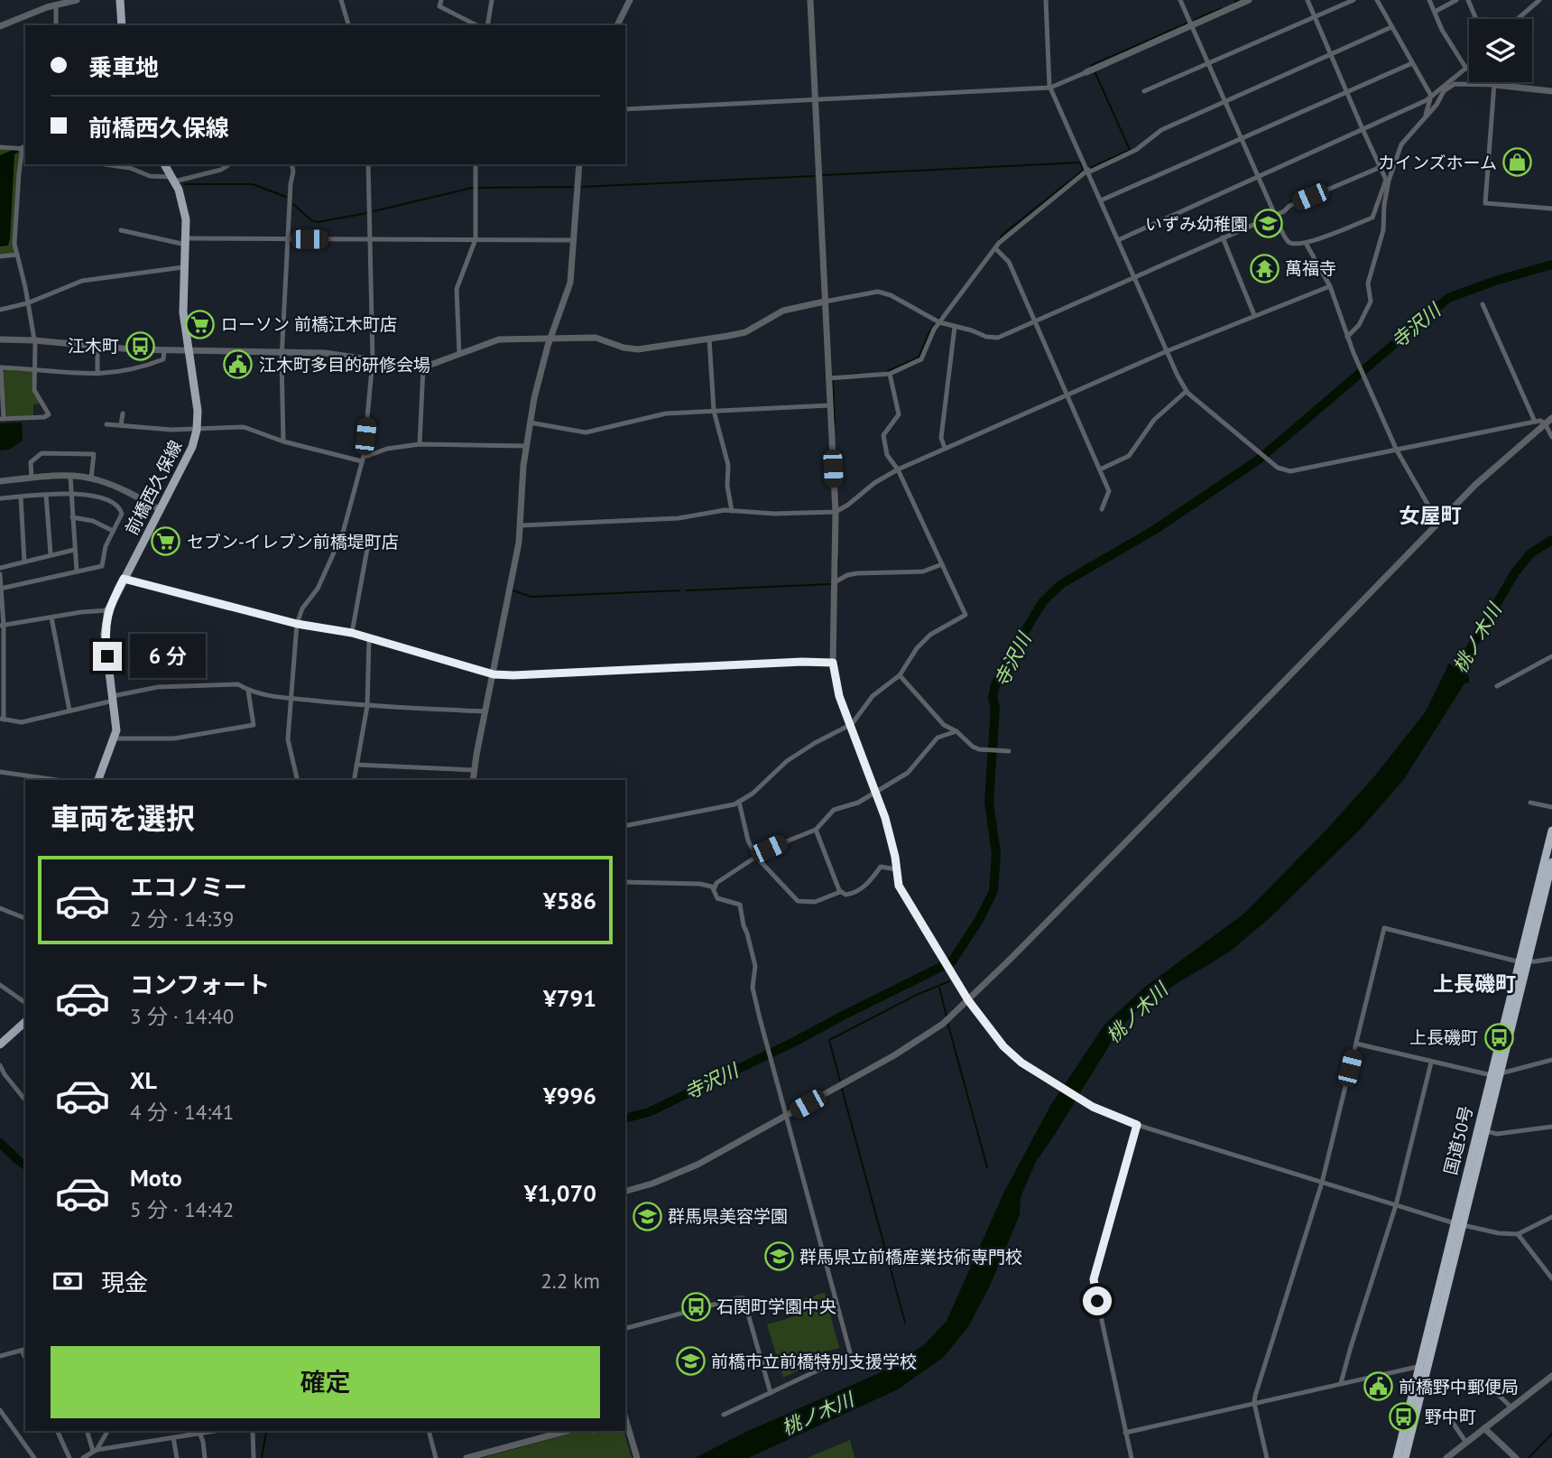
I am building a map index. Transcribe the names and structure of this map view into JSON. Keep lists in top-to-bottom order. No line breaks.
{"streets":{"highway":["国道50号"],"main road":["前橋西久保線"]},"districts":["女屋町","上長磯町"],"water":["寺沢川","桃ノ木川"],"places":{"shop":["カインズホーム"],"school or university":["いずみ幼稚園","群馬県美容学園","群馬県立前橋産業技術専門校","前橋市立前橋特別支援学校"],"temple":["萬福寺"],"supermarket":["ローソン 前橋江木町店","セブン-イレブン前橋堤町店"],"bus stop":["江木町","上長磯町","石関町学園中央","野中町"],"public building":["江木町多目的研修会場","前橋野中郵便局"]},"page":{"banner":["乗車地","前橋西久保線"],"bubble":"6 分","heading":"車両を選択","list":[{"name":"エコノミー","note":"2 分 · 14:39","value":"¥586"},{"name":"コンフォート","note":"3 分 · 14:40","value":"¥791"},{"name":"XL","note":"4 分 · 14:41","value":"¥996"},{"name":"Moto","note":"5 分 · 14:42","value":"¥1,070"}],"pay":["現金","2.2 km"],"buttons":"確定"}}
